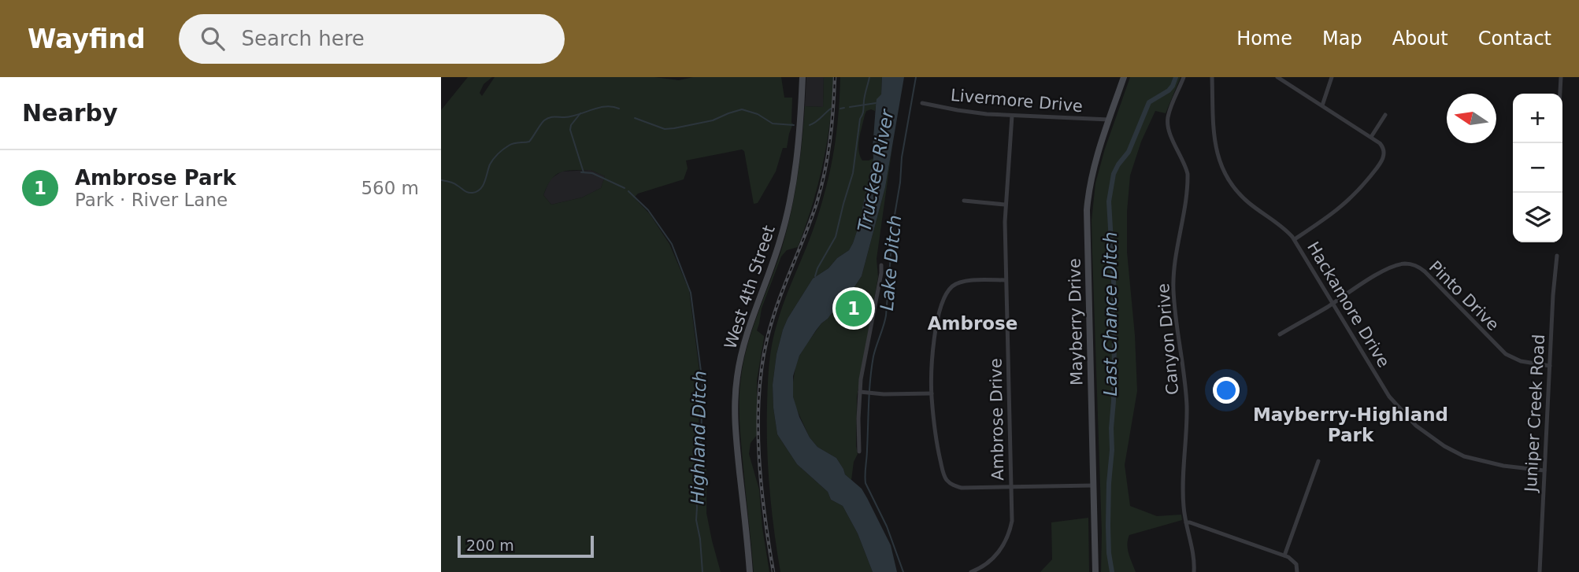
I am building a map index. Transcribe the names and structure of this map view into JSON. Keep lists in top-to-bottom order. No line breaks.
{"streets":{"main road":["West 4th Street","Mayberry Drive"],"street":["Livermore Drive","Pinto Drive","Hackamore Drive","Canyon Drive","Juniper Creek Road","Ambrose Drive"]},"crossings":[["Livermore Drive","Mayberry Drive"],["Livermore Drive","Ambrose Drive"],["Pinto Drive","Hackamore Drive"],["Pinto Drive","Juniper Creek Road"],["Hackamore Drive","Juniper Creek Road"]],"districts":["Ambrose","Mayberry-Highland Park"],"water":["Truckee River","Lake Ditch","Last Chance Ditch","Highland Ditch"],"scale_bar":"200 m","north":"left","page":{"header":"Wayfind","search":"Search here","nav":["Home","Map","About","Contact"],"heading":"Nearby","map_buttons":["+","−"],"list":[{"mark":"1","name":"Ambrose Park","note":"Park · River Lane","value":"560 m"}],"pins":"1","scale":"200 m"}}
